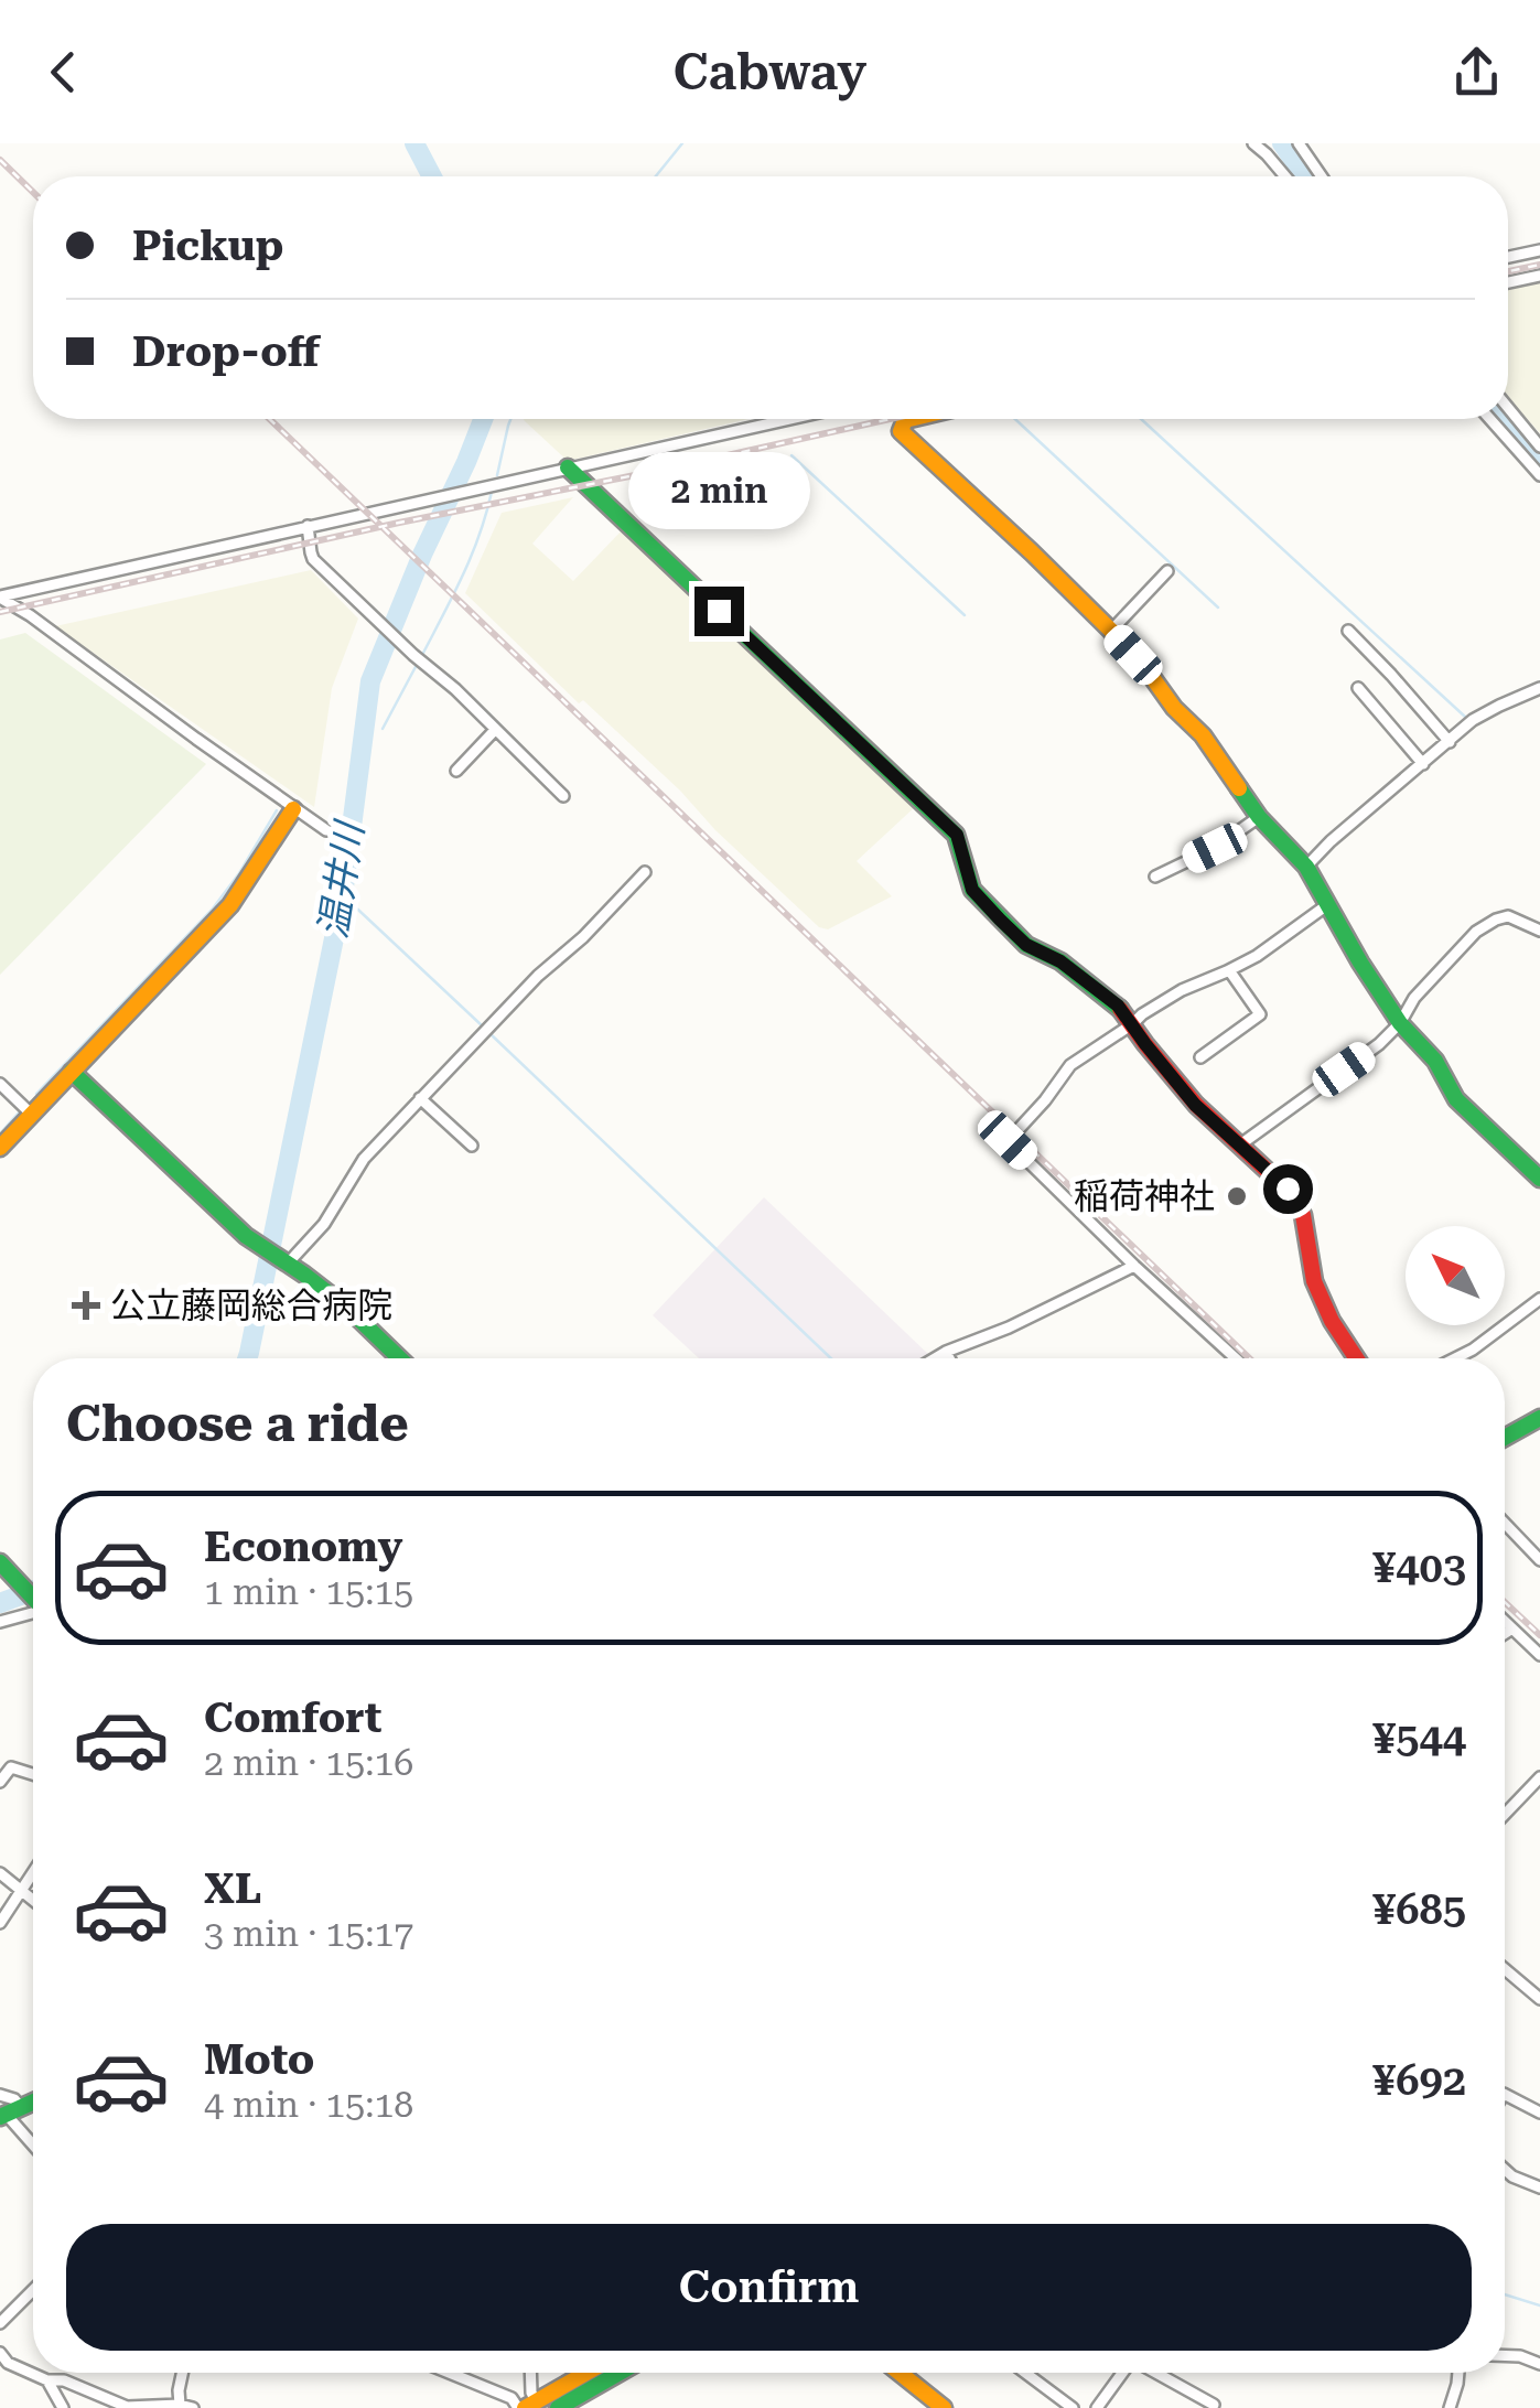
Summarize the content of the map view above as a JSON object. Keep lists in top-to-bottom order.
{
  "water": ["温井川"],
  "places": {
    "other": ["稲荷神社"],
    "health": ["公立藤岡総合病院"]
  },
  "north": "top left",
  "page": {
    "header": "Cabway",
    "banner": ["Pickup", "Drop-off"],
    "bubble": "2 min",
    "heading": "Choose a ride",
    "list": [
      {
        "name": "Economy",
        "note": "1 min · 15:15",
        "value": "¥403"
      },
      {
        "name": "Comfort",
        "note": "2 min · 15:16",
        "value": "¥544"
      },
      {
        "name": "XL",
        "note": "3 min · 15:17",
        "value": "¥685"
      },
      {
        "name": "Moto",
        "note": "4 min · 15:18",
        "value": "¥692"
      }
    ],
    "buttons": "Confirm"
  }
}
